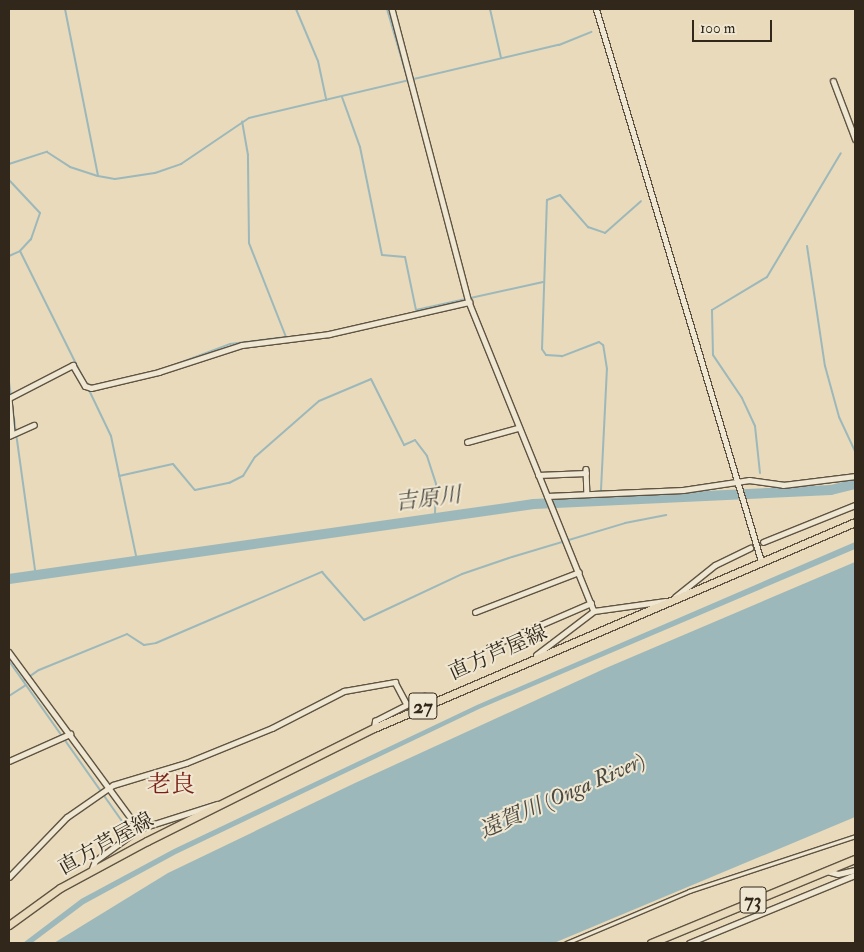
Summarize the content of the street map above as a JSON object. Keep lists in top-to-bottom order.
{
  "streets": {
    "main road": ["直方芦屋線", "27", "73"]
  },
  "districts": ["老良"],
  "water": ["吉原川", "遠賀川 (Onga River)"],
  "scale_bar": "100 m"
}
